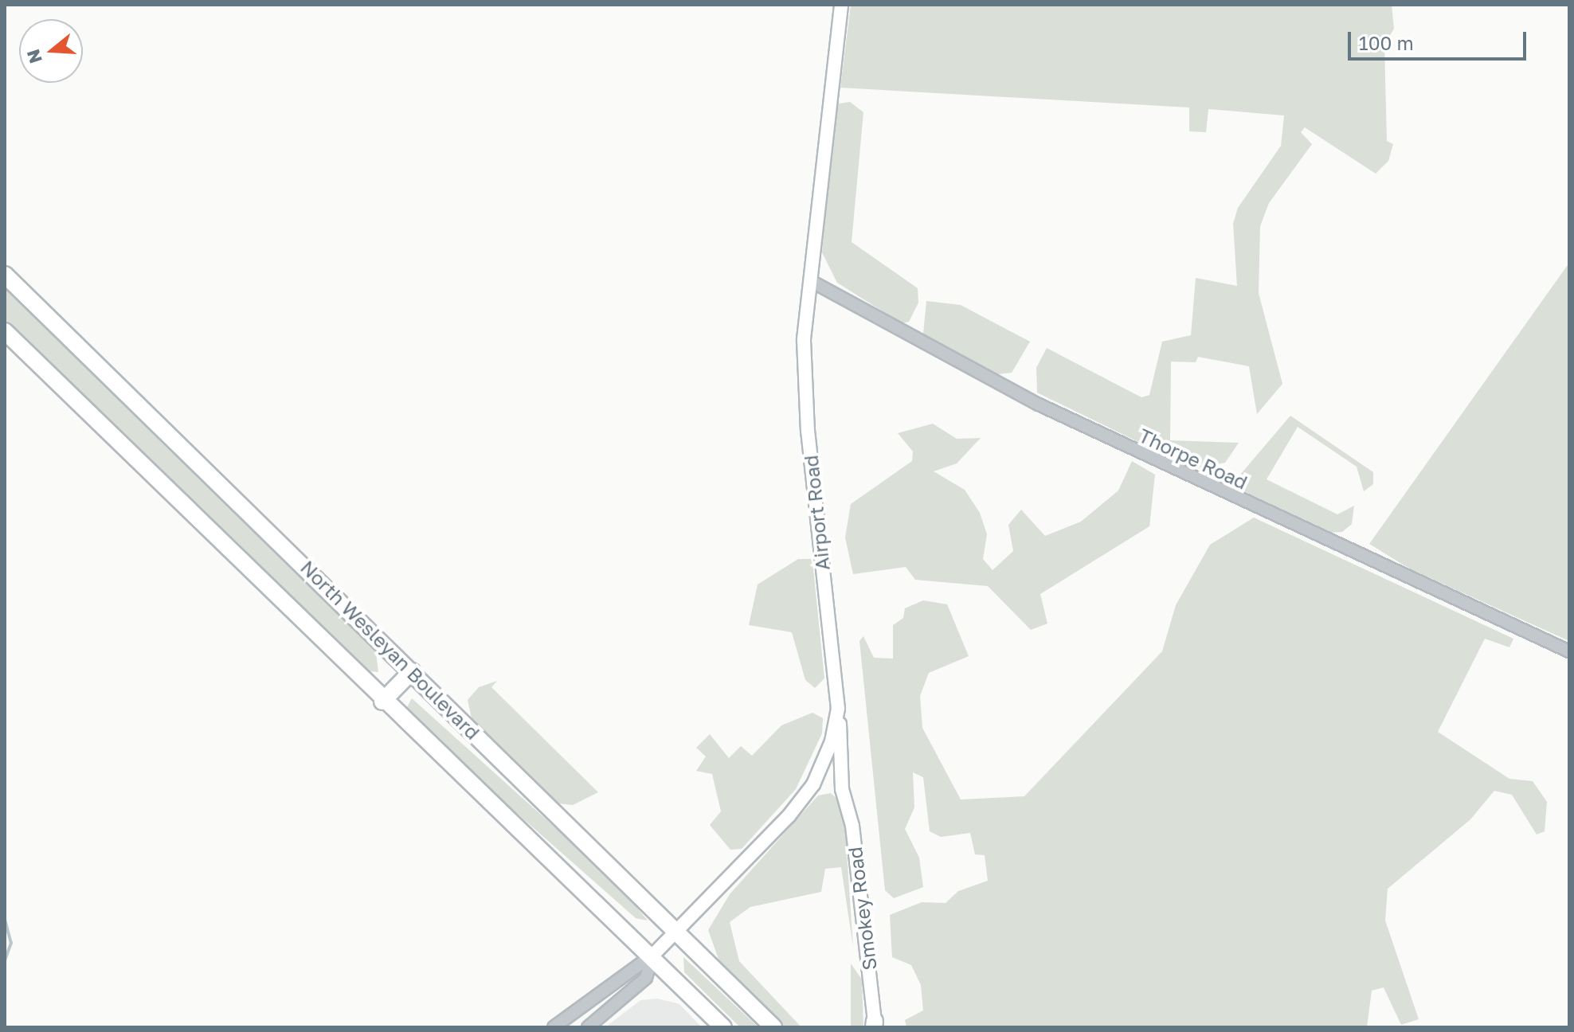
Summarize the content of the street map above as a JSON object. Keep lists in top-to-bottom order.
{
  "streets": {
    "highway": ["North Wesleyan Boulevard"],
    "main road": ["Airport Road", "Smokey Road"],
    "street": ["Thorpe Road"]
  },
  "crossings": [
    ["Thorpe Road", "Airport Road"],
    ["Airport Road", "North Wesleyan Boulevard"],
    ["Airport Road", "Smokey Road"]
  ],
  "scale_bar": "100 m",
  "north": "left"
}
